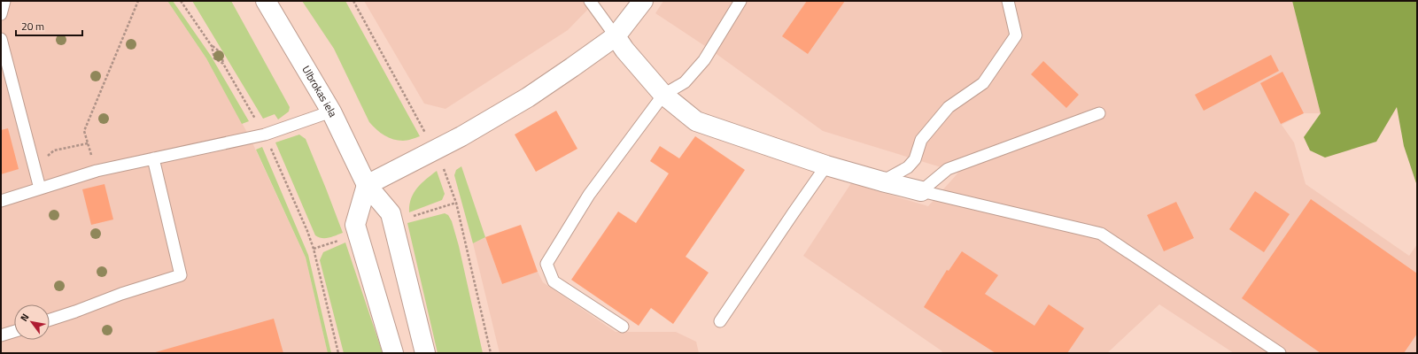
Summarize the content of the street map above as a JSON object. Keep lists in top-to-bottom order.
{
  "streets": {
    "street": ["Ulbrokas iela"]
  },
  "scale_bar": "20 m",
  "north": "top left"
}
